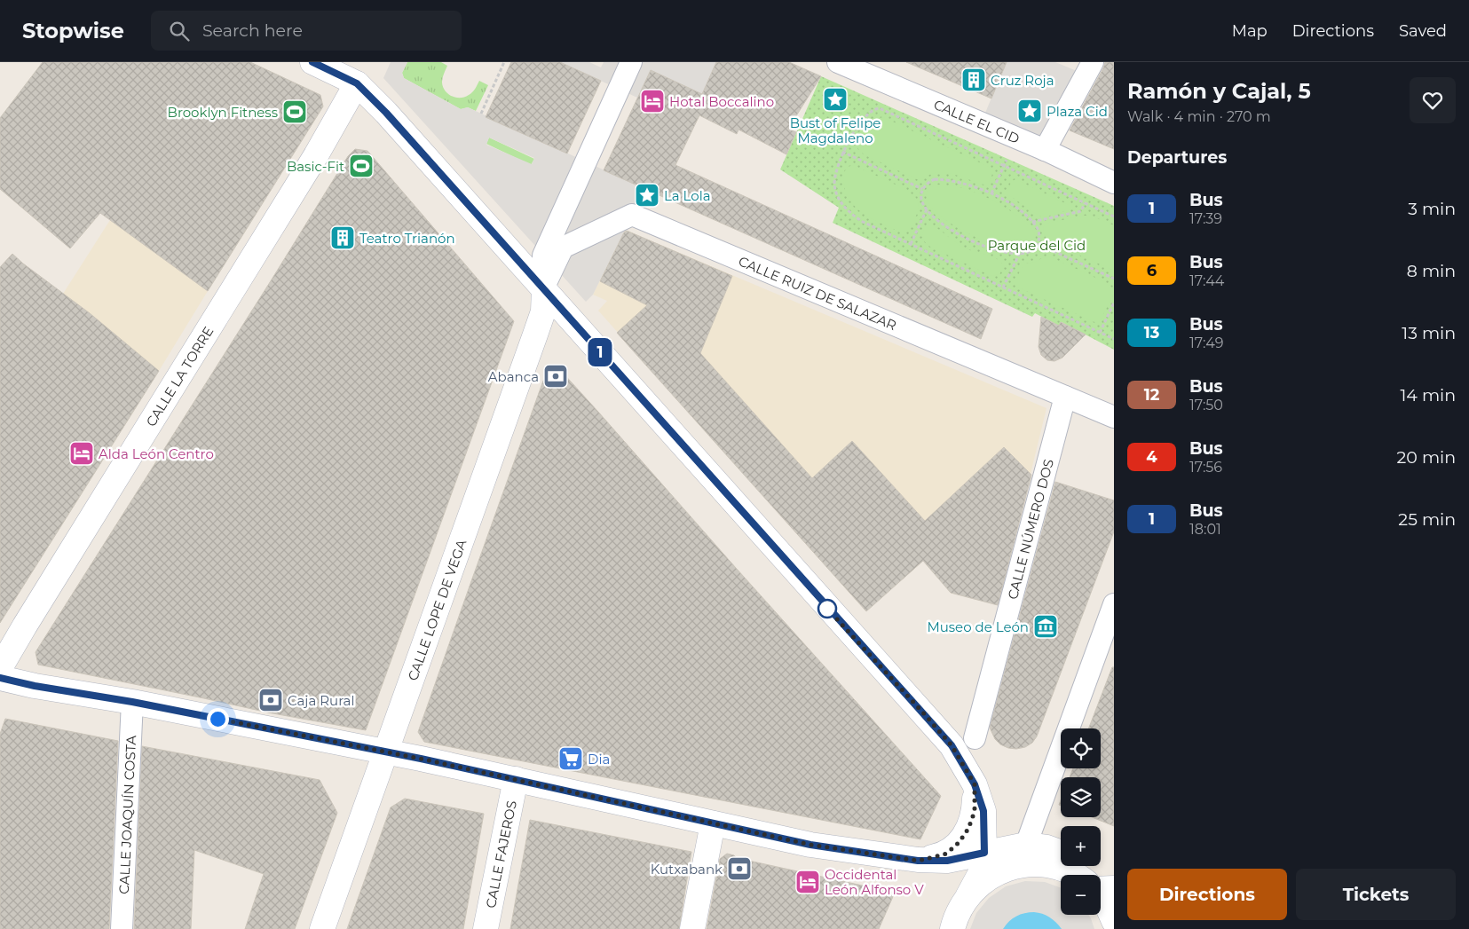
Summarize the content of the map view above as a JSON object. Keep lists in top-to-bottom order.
{
  "streets": {
    "main road": ["CALLE LA TORRE", "CALLE LOPE DE VEGA", "CALLE FAJEROS"],
    "street": [
      "CALLE EL CID",
      "CALLE RUIZ DE SALAZAR",
      "CALLE NÚMERO DOS",
      "CALLE JOAQUÍN COSTA"
    ]
  },
  "crossings": [
    ["CALLE RUIZ DE SALAZAR", "CALLE NÚMERO DOS"],
    ["CALLE RUIZ DE SALAZAR", "CALLE LOPE DE VEGA"]
  ],
  "parks": ["Parque del Cid"],
  "places": {
    "building": ["Cruz Roja", "Teatro Trianón"],
    "place": ["Bust of Felipe Magdaleno", "Plaza Cid", "La Lola"],
    "hotel": ["Hotal Boccalino", "Alda León Centro", "Occidental León Alfonso V"],
    "sports": ["Brooklyn Fitness", "Basic-Fit"],
    "bank": ["Abanca", "Caja Rural", "Kutxabank"],
    "museum": ["Museo de León"],
    "supermarket": ["Dia"]
  },
  "lines": ["bus line 1"],
  "page": {
    "header": "Stopwise",
    "search": "Search here",
    "nav": ["Map", "Directions", "Saved"],
    "on_map": "1",
    "heading": [
      ["Ramón y Cajal, 5", "Walk · 4 min · 270 m"],
      "Departures"
    ],
    "list": [
      {
        "mark": "1",
        "name": "Bus",
        "note": "17:39",
        "value": "3 min"
      },
      {
        "mark": "6",
        "name": "Bus",
        "note": "17:44",
        "value": "8 min"
      },
      {
        "mark": "13",
        "name": "Bus",
        "note": "17:49",
        "value": "13 min"
      },
      {
        "mark": "12",
        "name": "Bus",
        "note": "17:50",
        "value": "14 min"
      },
      {
        "mark": "4",
        "name": "Bus",
        "note": "17:56",
        "value": "20 min"
      },
      {
        "mark": "1",
        "name": "Bus",
        "note": "18:01",
        "value": "25 min"
      }
    ],
    "map_buttons": ["+", "−"],
    "buttons": ["Directions", "Tickets"]
  }
}
